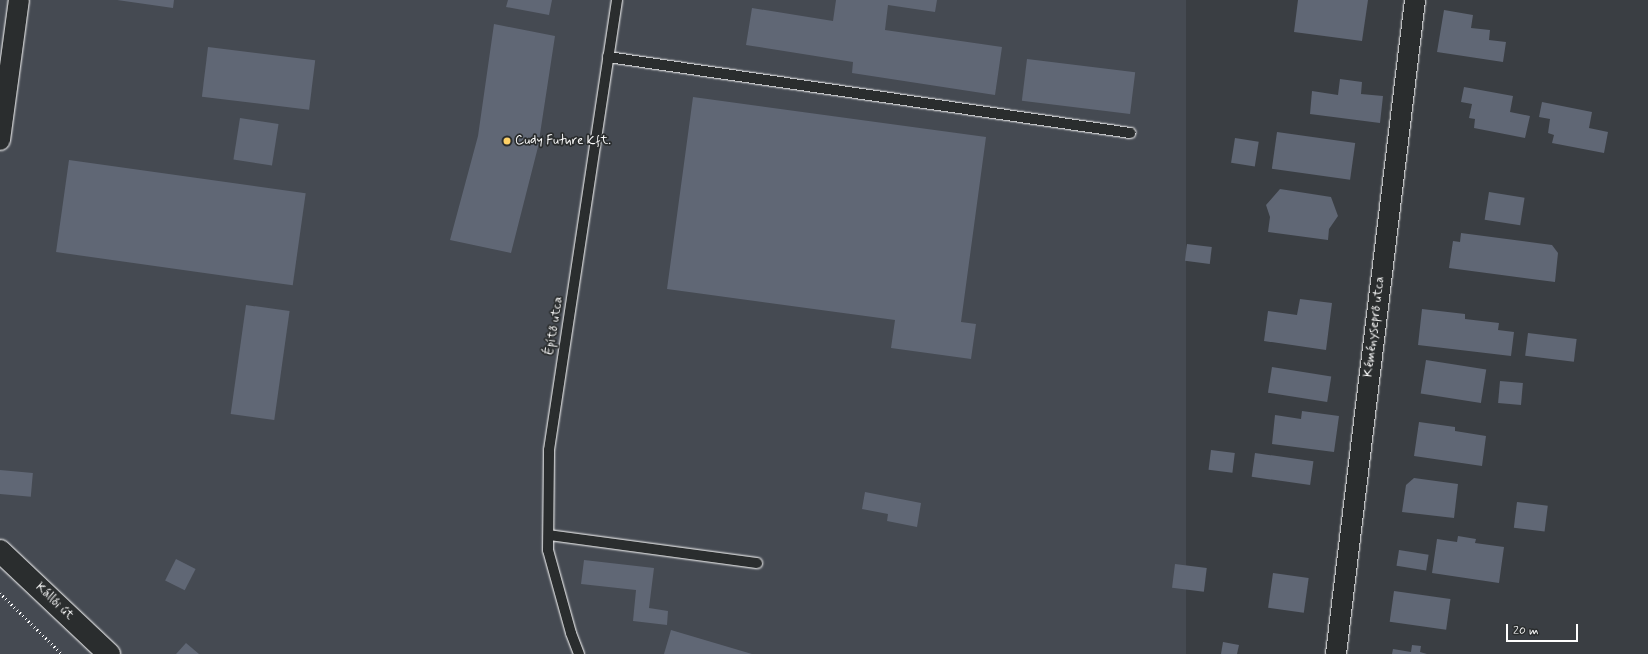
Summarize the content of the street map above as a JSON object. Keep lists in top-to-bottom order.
{
  "streets": {
    "main road": ["Kállói út"],
    "street": ["Kéményseprő utca"],
    "lane": ["Építő utca"]
  },
  "places": ["Cudy Future Kft."],
  "scale_bar": "20 m"
}
